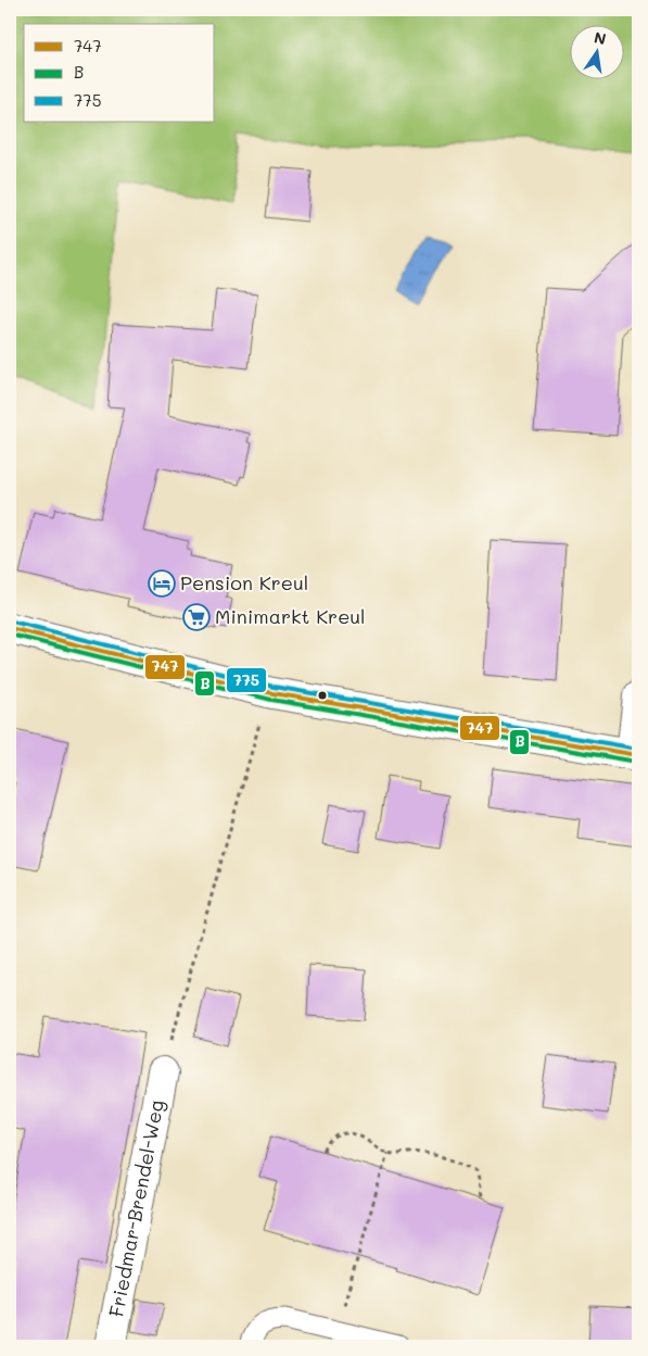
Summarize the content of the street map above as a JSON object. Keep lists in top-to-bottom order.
{
  "streets": {
    "main road": ["Friedmar-Brendel-Weg"]
  },
  "places": {
    "hotel": ["Pension Kreul"],
    "supermarket": ["Minimarkt Kreul"]
  },
  "lines": ["transit line 775", "transit line 747", "transit line B"],
  "legend": ["747", "B", "775"],
  "north": "top"
}
